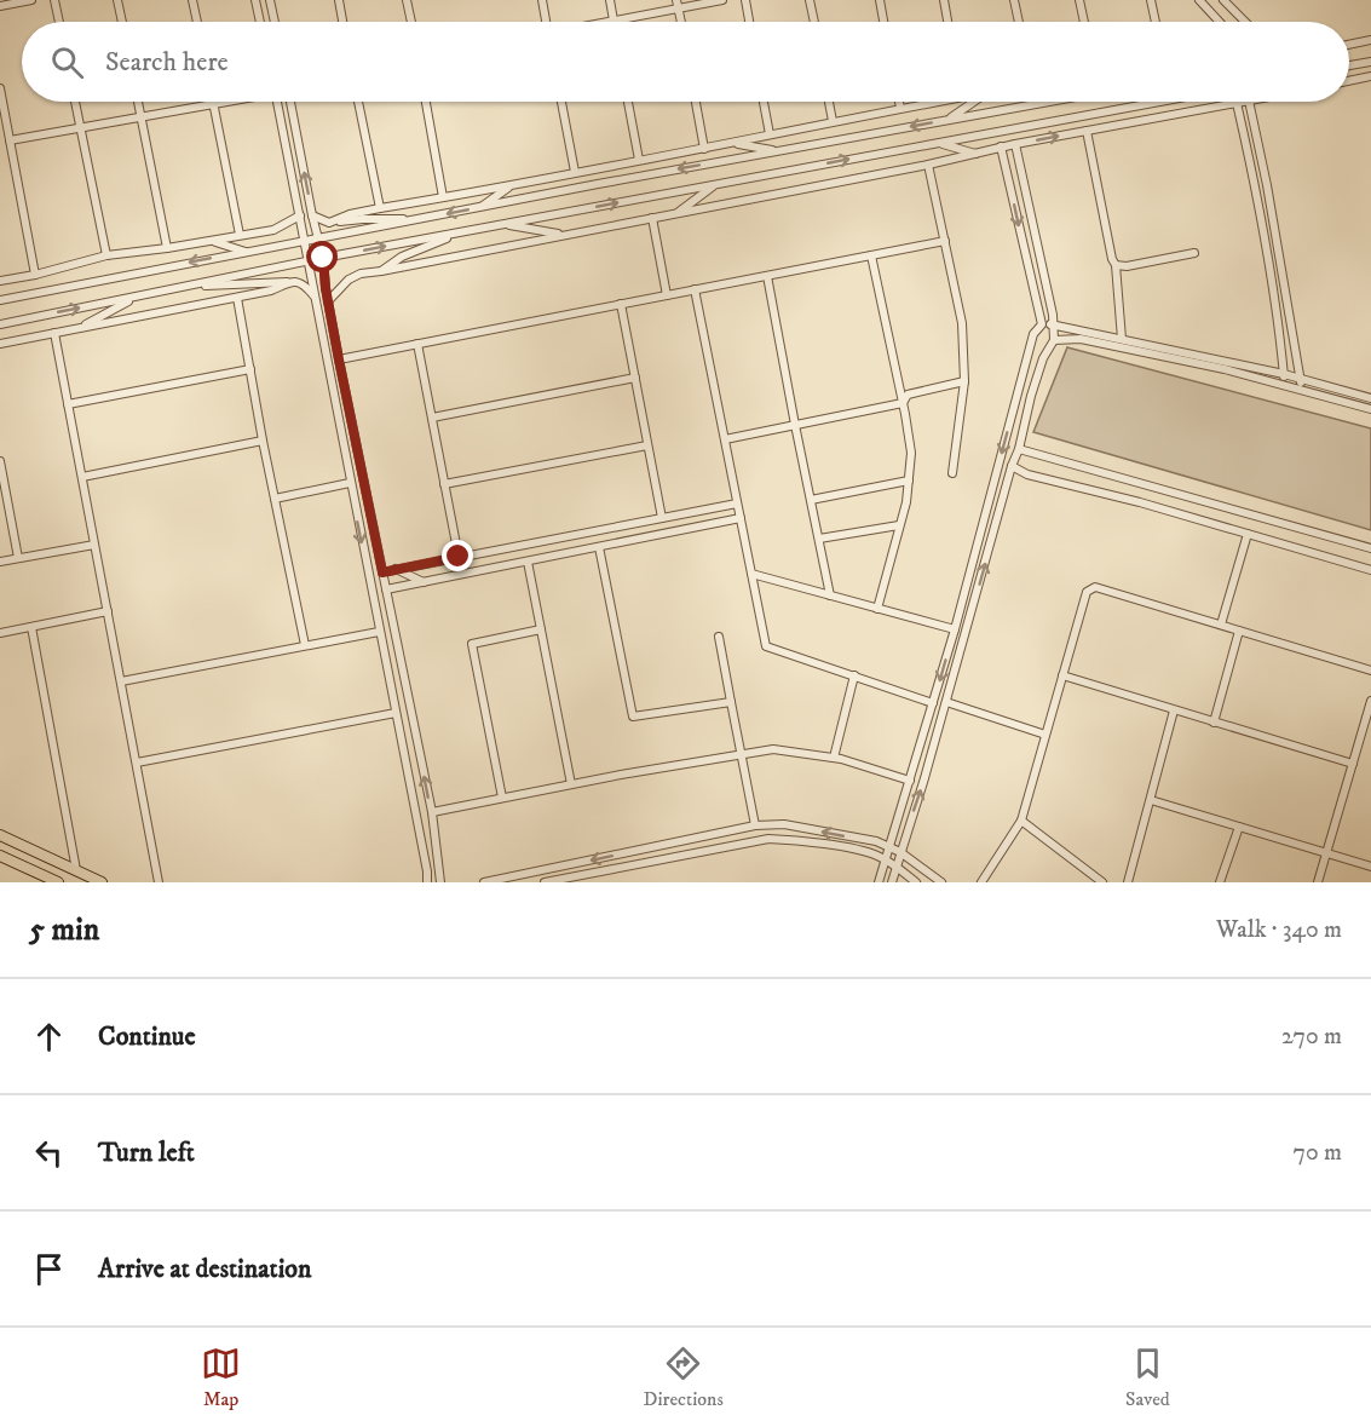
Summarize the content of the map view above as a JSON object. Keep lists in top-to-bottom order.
{
  "page": {
    "search": "Search here",
    "heading": ["5 min", "Walk · 340 m"],
    "list": [
      ["Continue", "270 m"],
      ["Turn left", "70 m"],
      "Arrive at destination"
    ],
    "nav": ["Map", "Directions", "Saved"]
  }
}
